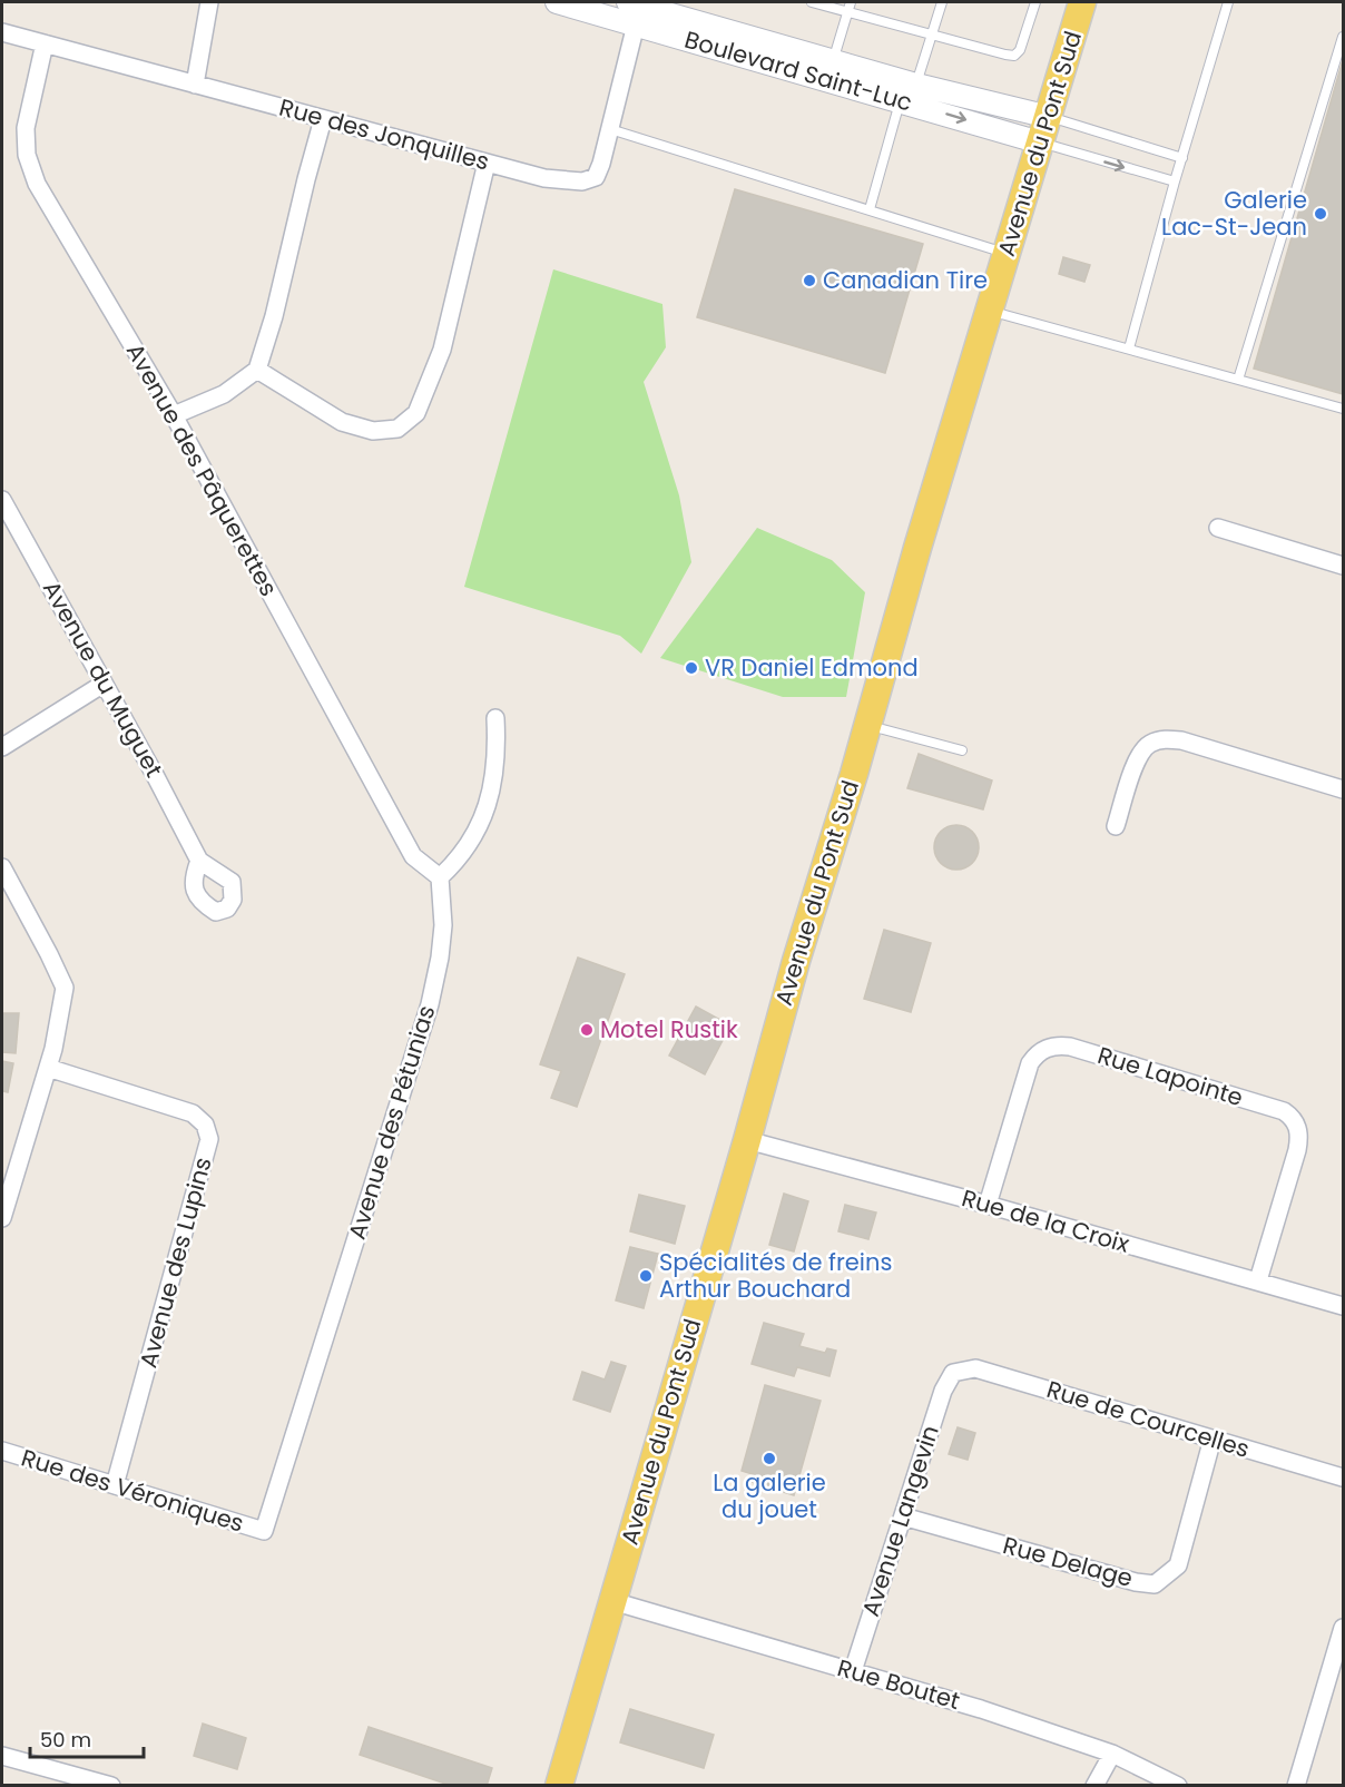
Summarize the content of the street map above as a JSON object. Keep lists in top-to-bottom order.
{
  "streets": {
    "main road": ["Avenue du Pont Sud"],
    "street": [
      "Boulevard Saint-Luc",
      "Rue des Jonquilles",
      "Avenue des Pâquerettes",
      "Avenue du Muguet",
      "Rue Lapointe",
      "Avenue des Pétunias",
      "Rue de la Croix",
      "Avenue des Lupins",
      "Rue de Courcelles",
      "Rue des Véroniques",
      "Avenue Langevin",
      "Rue Delage",
      "Rue Boutet"
    ]
  },
  "crossings": [
    ["Boulevard Saint-Luc", "Rue des Jonquilles"],
    ["Boulevard Saint-Luc", "Avenue du Pont Sud"],
    ["Rue des Jonquilles", "Avenue des Pâquerettes"],
    ["Avenue du Pont Sud", "Rue de la Croix"],
    ["Avenue du Pont Sud", "Rue Boutet"],
    ["Avenue des Pâquerettes", "Avenue des Pétunias"],
    ["Rue Lapointe", "Rue de la Croix"],
    ["Avenue des Pétunias", "Rue des Véroniques"],
    ["Avenue des Lupins", "Rue des Véroniques"],
    ["Rue de Courcelles", "Avenue Langevin"],
    ["Rue de Courcelles", "Rue Delage"],
    ["Avenue Langevin", "Rue Delage"],
    ["Avenue Langevin", "Rue Boutet"]
  ],
  "places": [
    "Galerie Lac-St-Jean",
    "Canadian Tire",
    "VR Daniel Edmond",
    "Motel Rustik",
    "Spécialités de freins Arthur Bouchard",
    "La galerie du jouet"
  ],
  "scale_bar": "50 m"
}
